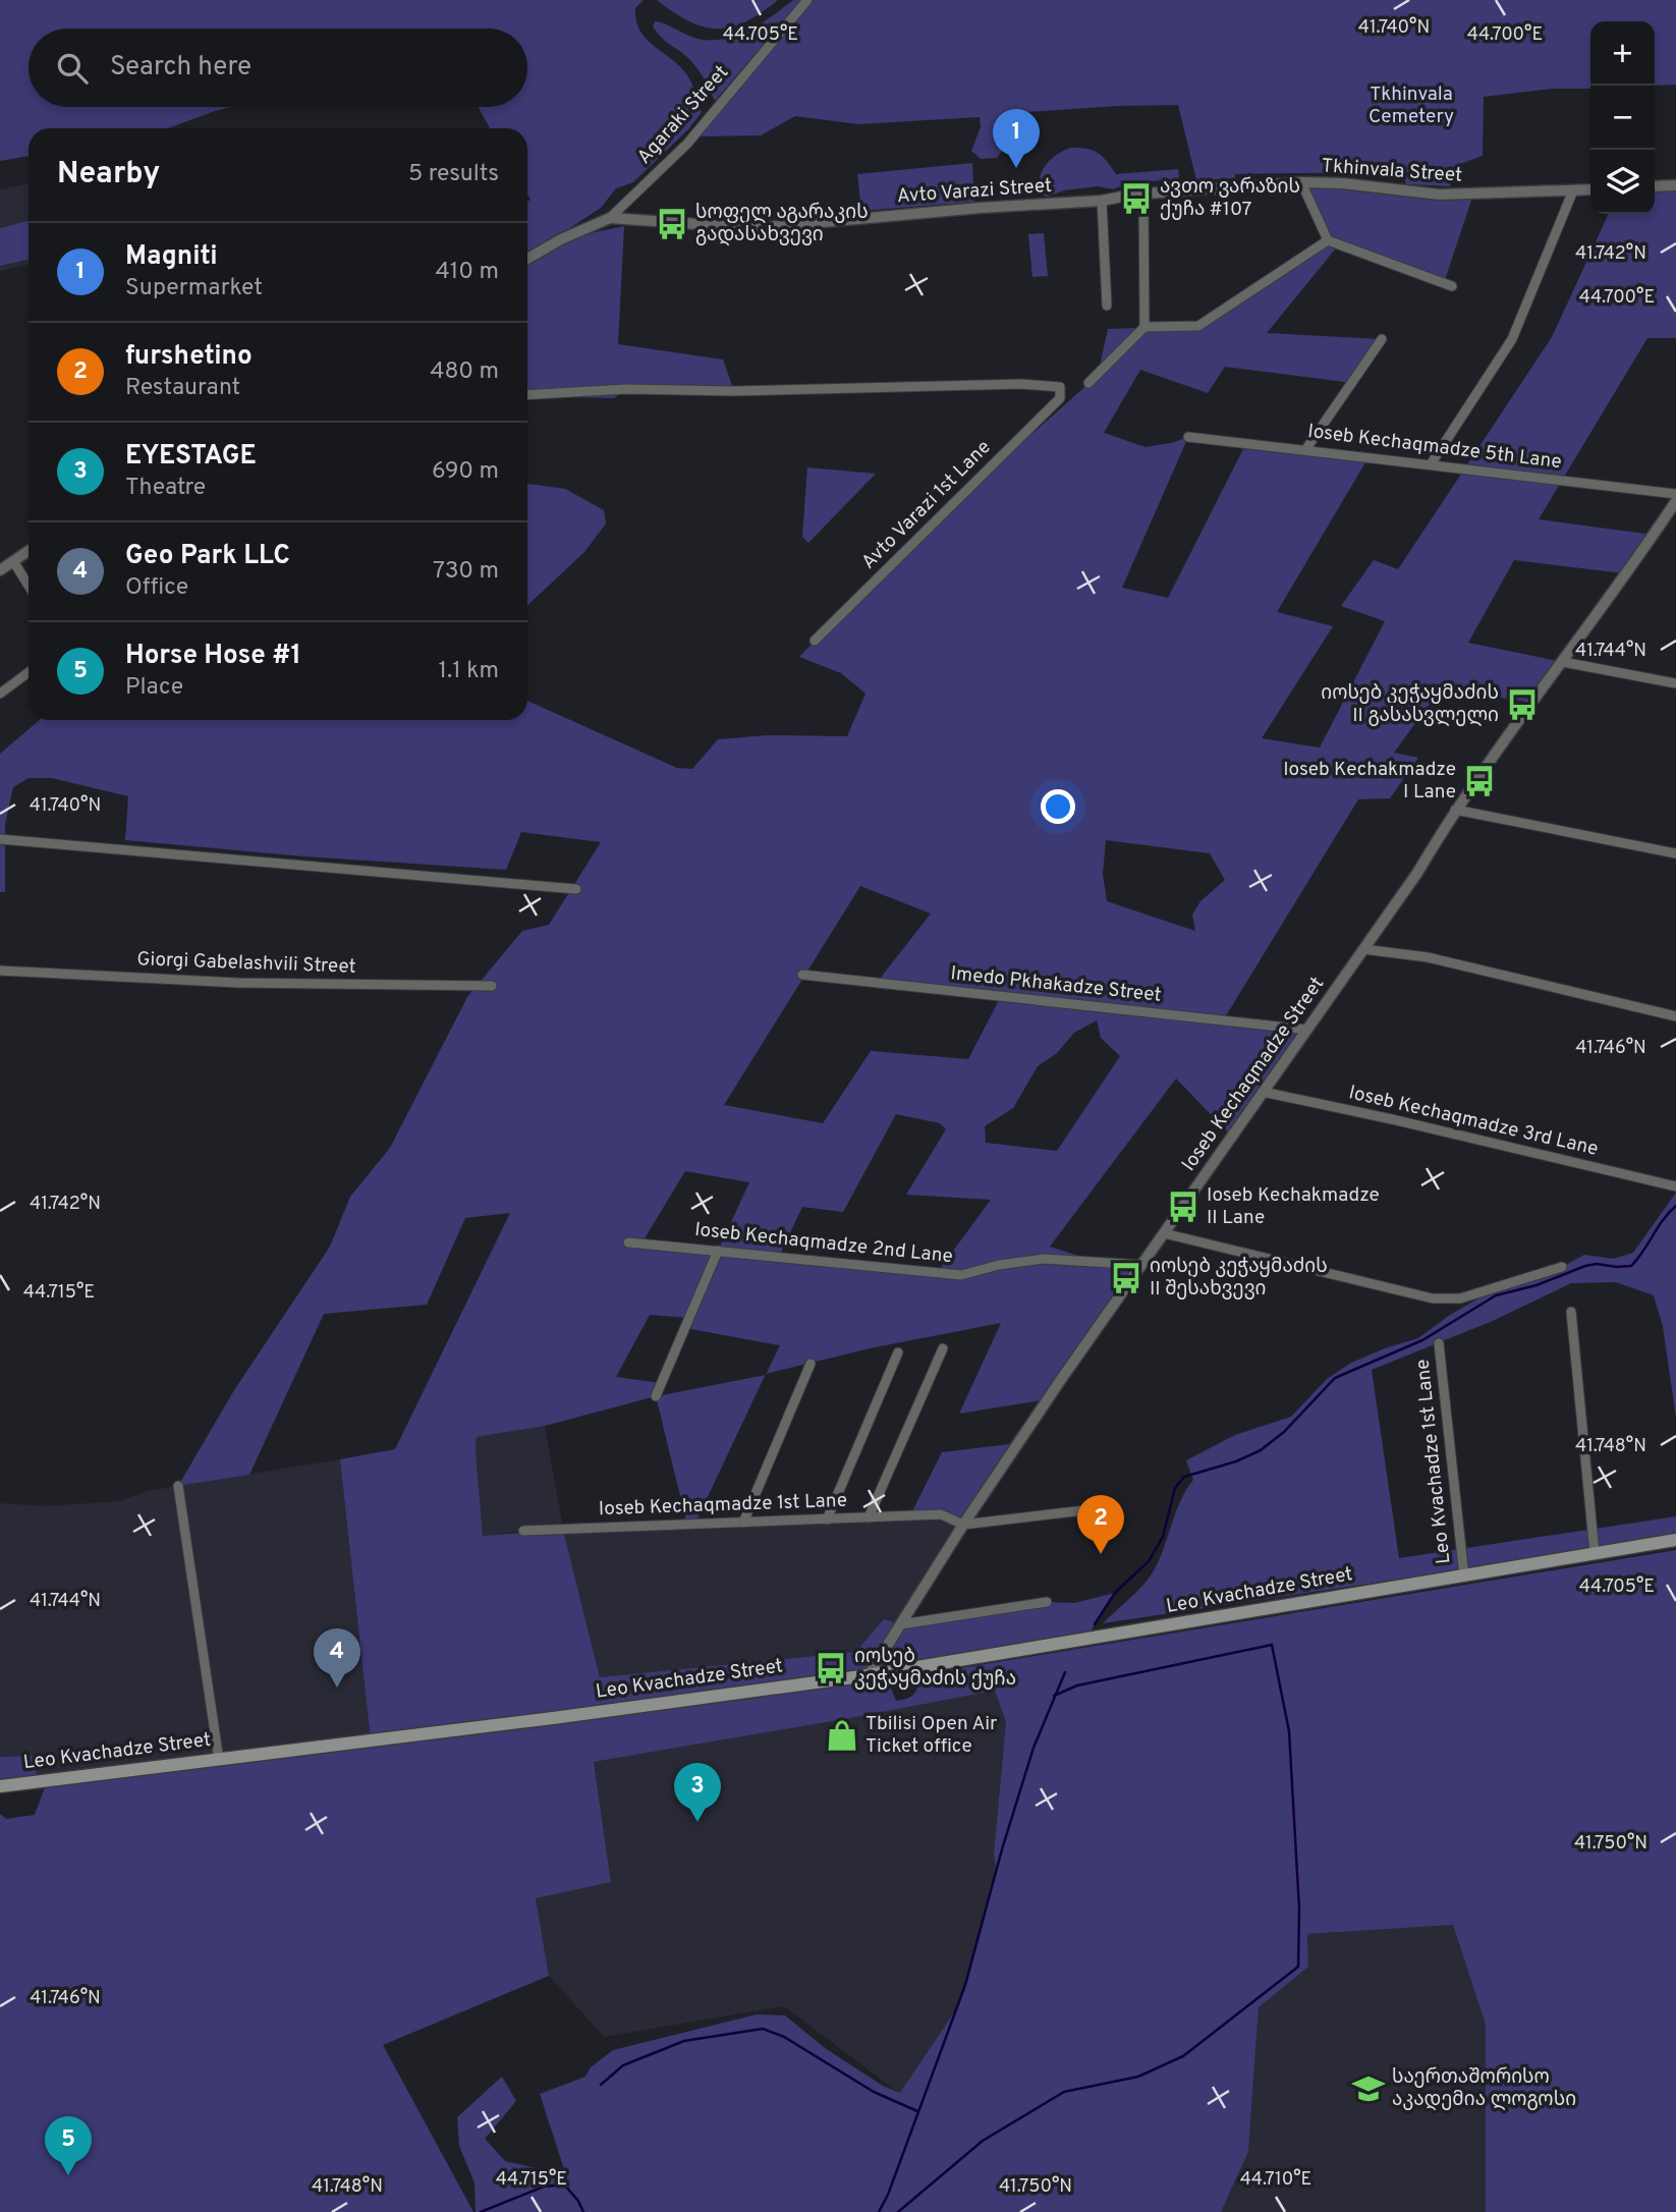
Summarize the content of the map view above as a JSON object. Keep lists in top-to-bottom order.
{
  "streets": {
    "main road": ["Leo Kvachadze Street"],
    "street": [
      "Agaraki Street",
      "Tkhinvala Street",
      "Avto Varazi Street",
      "Ioseb Kechaqmadze 5th Lane",
      "Avto Varazi 1st Lane",
      "Giorgi Gabelashvili Street",
      "Imedo Pkhakadze Street",
      "Ioseb Kechaqmadze Street",
      "Ioseb Kechaqmadze 3rd Lane",
      "Ioseb Kechaqmadze 2nd Lane",
      "Leo Kvachadze 1st Lane",
      "Ioseb Kechaqmadze 1st Lane"
    ]
  },
  "crossings": [
    ["Agaraki Street", "Avto Varazi Street"],
    ["Tkhinvala Street", "Avto Varazi Street"],
    ["Imedo Pkhakadze Street", "Ioseb Kechaqmadze Street"],
    ["Ioseb Kechaqmadze Street", "Ioseb Kechaqmadze 3rd Lane"],
    ["Ioseb Kechaqmadze Street", "Ioseb Kechaqmadze 2nd Lane"],
    ["Ioseb Kechaqmadze Street", "Ioseb Kechaqmadze 1st Lane"],
    ["Ioseb Kechaqmadze Street", "Leo Kvachadze Street"],
    ["Leo Kvachadze 1st Lane", "Leo Kvachadze Street"]
  ],
  "parks": ["Tkhinvala Cemetery"],
  "places": {
    "bus stop": [
      "ავთო ვარაზის ქუჩა #107",
      "სოფელ აგარაკის გადასახვევი",
      "იოსებ კეჭაყმაძის II გასასვლელი",
      "Ioseb Kechakmadze I Lane",
      "Ioseb Kechakmadze II Lane",
      "იოსებ კეჭაყმაძის II შესახვევი",
      "იოსებ კეჭაყმაძის ქუჩა"
    ],
    "shop": ["Tbilisi Open Air Ticket office"],
    "school or university": ["საერთაშორისო აკადემია ლოგოსი"]
  },
  "page": {
    "map_buttons": ["+", "−"],
    "search": "Search here",
    "pins": [
      "1",
      "2",
      "4",
      "3",
      "5"
    ],
    "heading": ["Nearby", "5 results"],
    "list": [
      {
        "mark": "1",
        "name": "Magniti",
        "note": "Supermarket",
        "value": "410 m"
      },
      {
        "mark": "2",
        "name": "furshetino",
        "note": "Restaurant",
        "value": "480 m"
      },
      {
        "mark": "3",
        "name": "EYESTAGE",
        "note": "Theatre",
        "value": "690 m"
      },
      {
        "mark": "4",
        "name": "Geo Park LLC",
        "note": "Office",
        "value": "730 m"
      },
      {
        "mark": "5",
        "name": "Horse Hose #1",
        "note": "Place",
        "value": "1.1 km"
      }
    ]
  },
  "coordinates": [
    "41.740°N",
    "44.705°E",
    "44.700°E",
    "41.742°N",
    "41.744°N",
    "41.746°N",
    "44.715°E",
    "41.748°N",
    "41.750°N",
    "44.710°E"
  ]
}
